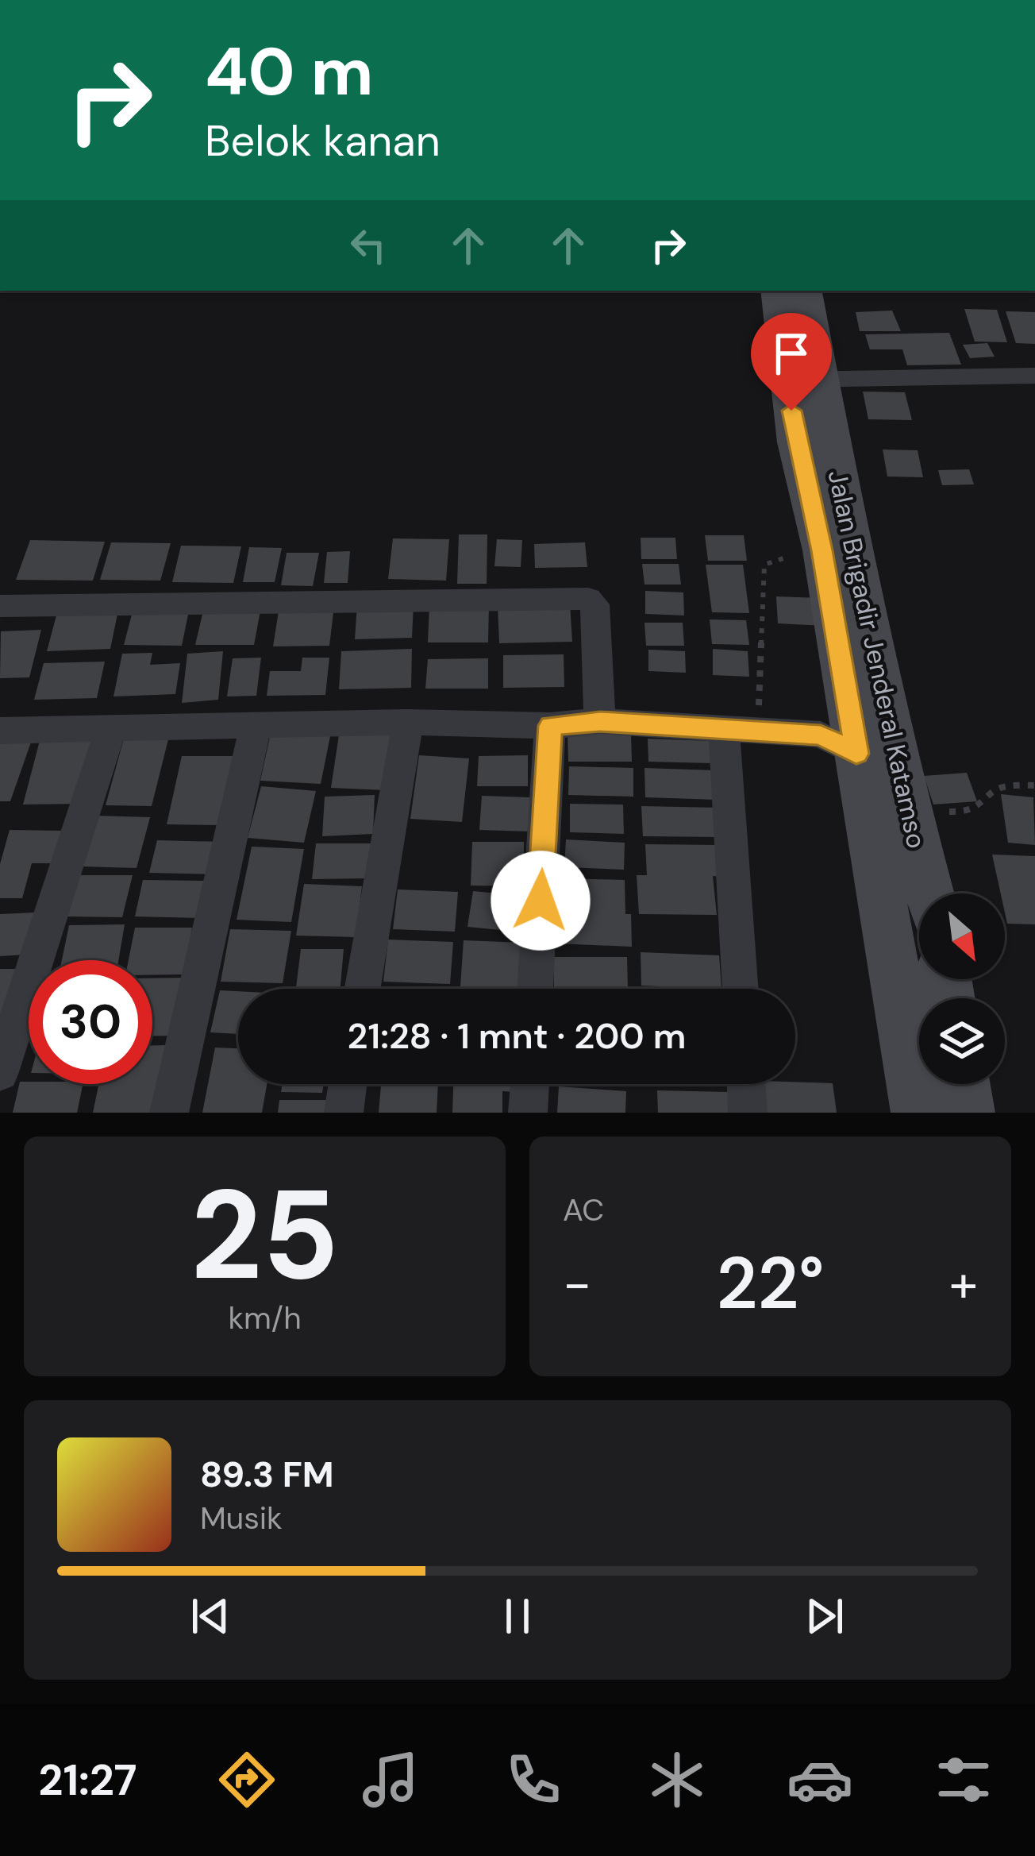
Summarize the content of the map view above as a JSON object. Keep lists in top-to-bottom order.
{
  "streets": {
    "main road": ["Jalan Brigadir Jenderal Katamso"]
  },
  "north": "bottom right",
  "page": {
    "turn": ["40 m", "Belok kanan"],
    "limit": "30",
    "trip": "21:28 · 1 mnt · 200 m",
    "tile": [
      ["25", "km/h"],
      "AC"
    ],
    "heat": ["−", "22°", "+"],
    "song": ["89.3 FM", "Musik"],
    "tabs": "21:27"
  }
}
